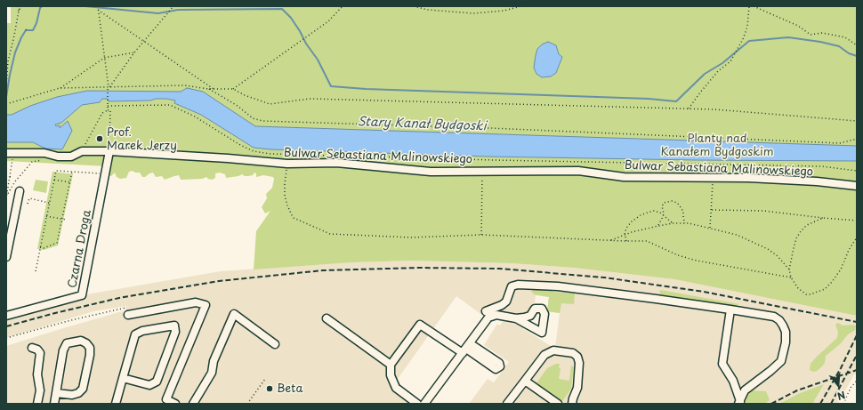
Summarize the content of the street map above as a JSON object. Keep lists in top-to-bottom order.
{
  "streets": {
    "street": ["Bulwar Sebastiana Malinowskiego", "Czarna Droga"]
  },
  "crossings": [
    ["Bulwar Sebastiana Malinowskiego", "Czarna Droga"]
  ],
  "water": ["Stary Kanał Bydgoski"],
  "parks": ["Planty nad Kanałem Bydgoskim"],
  "places": ["Prof. Marek Jerzy", "Beta"],
  "north": "bottom"
}
